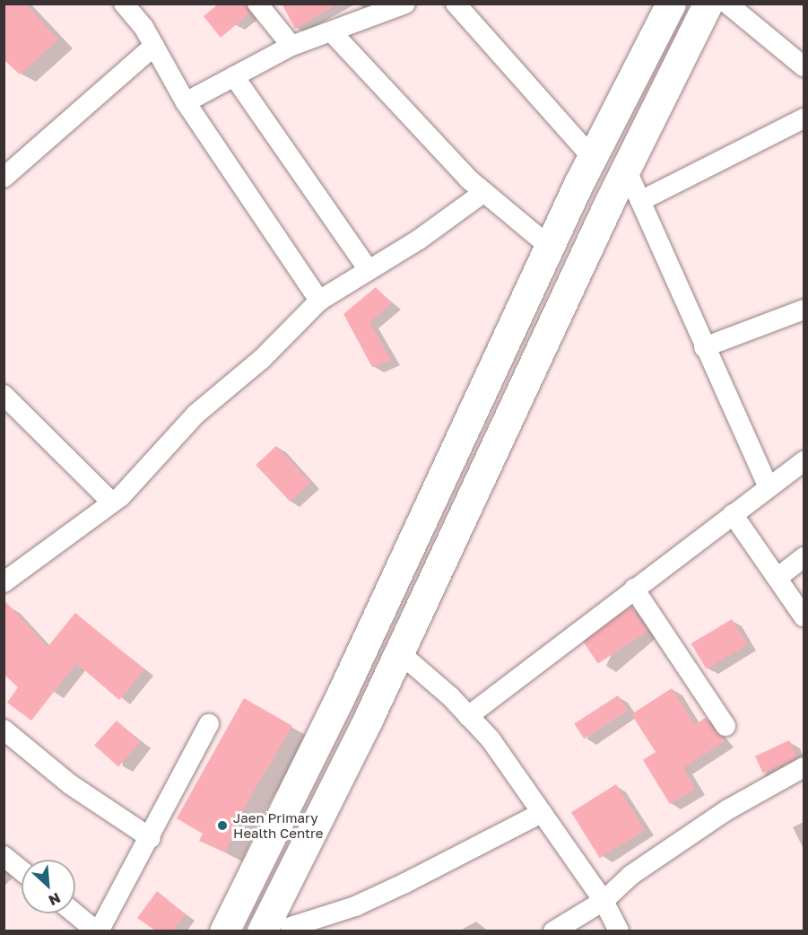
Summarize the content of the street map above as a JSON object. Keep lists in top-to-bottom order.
{
  "places": ["Jaen Primary Health Centre"],
  "north": "bottom right"
}
